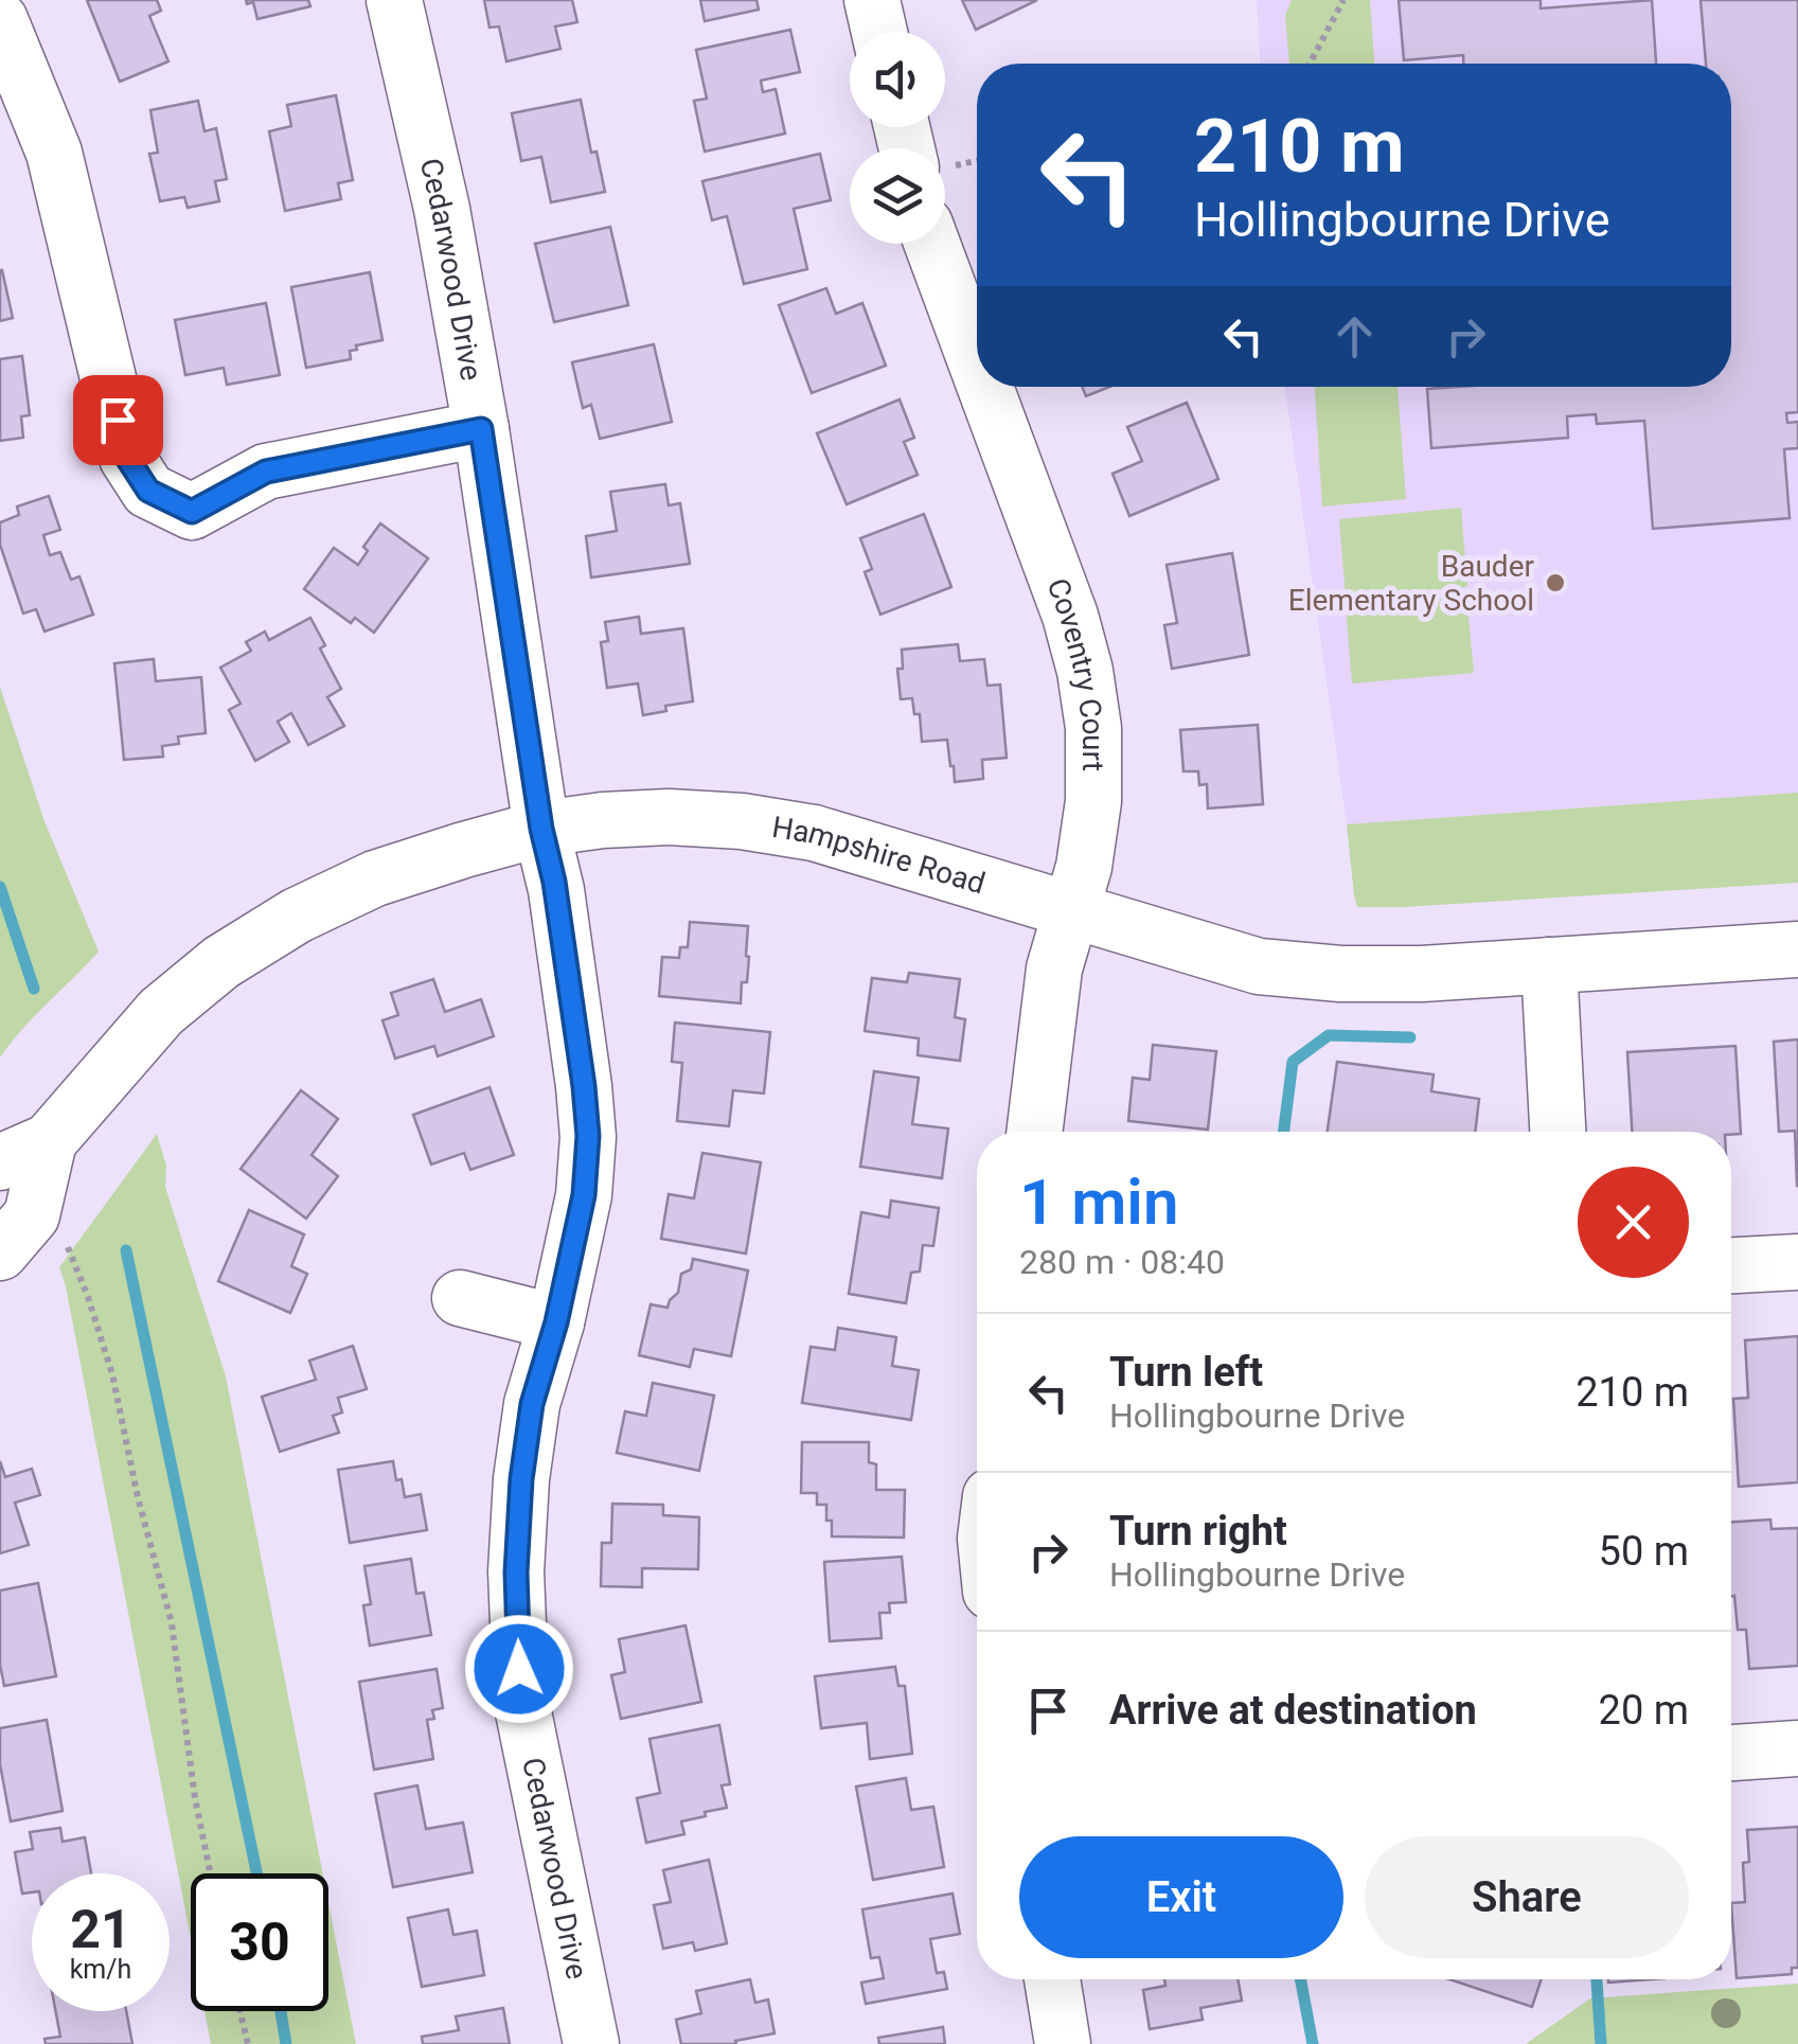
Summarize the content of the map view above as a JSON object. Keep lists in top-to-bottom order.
{
  "streets": {
    "street": ["Cedarwood Drive", "Coventry Court", "Hampshire Road"]
  },
  "crossings": [
    ["Cedarwood Drive", "Hampshire Road"],
    ["Coventry Court", "Hampshire Road"]
  ],
  "places": ["Bauder Elementary School"],
  "page": {
    "turn": ["210 m", "Hollingbourne Drive"],
    "heading": ["1 min", "280 m · 08:40"],
    "list": [
      {
        "name": "Turn left",
        "note": "Hollingbourne Drive",
        "value": "210 m"
      },
      {
        "name": "Turn right",
        "note": "Hollingbourne Drive",
        "value": "50 m"
      },
      {
        "name": "Arrive at destination",
        "value": "20 m"
      }
    ],
    "buttons": ["Exit", "Share"],
    "speed": "21 km/h",
    "limit": "30"
  }
}
